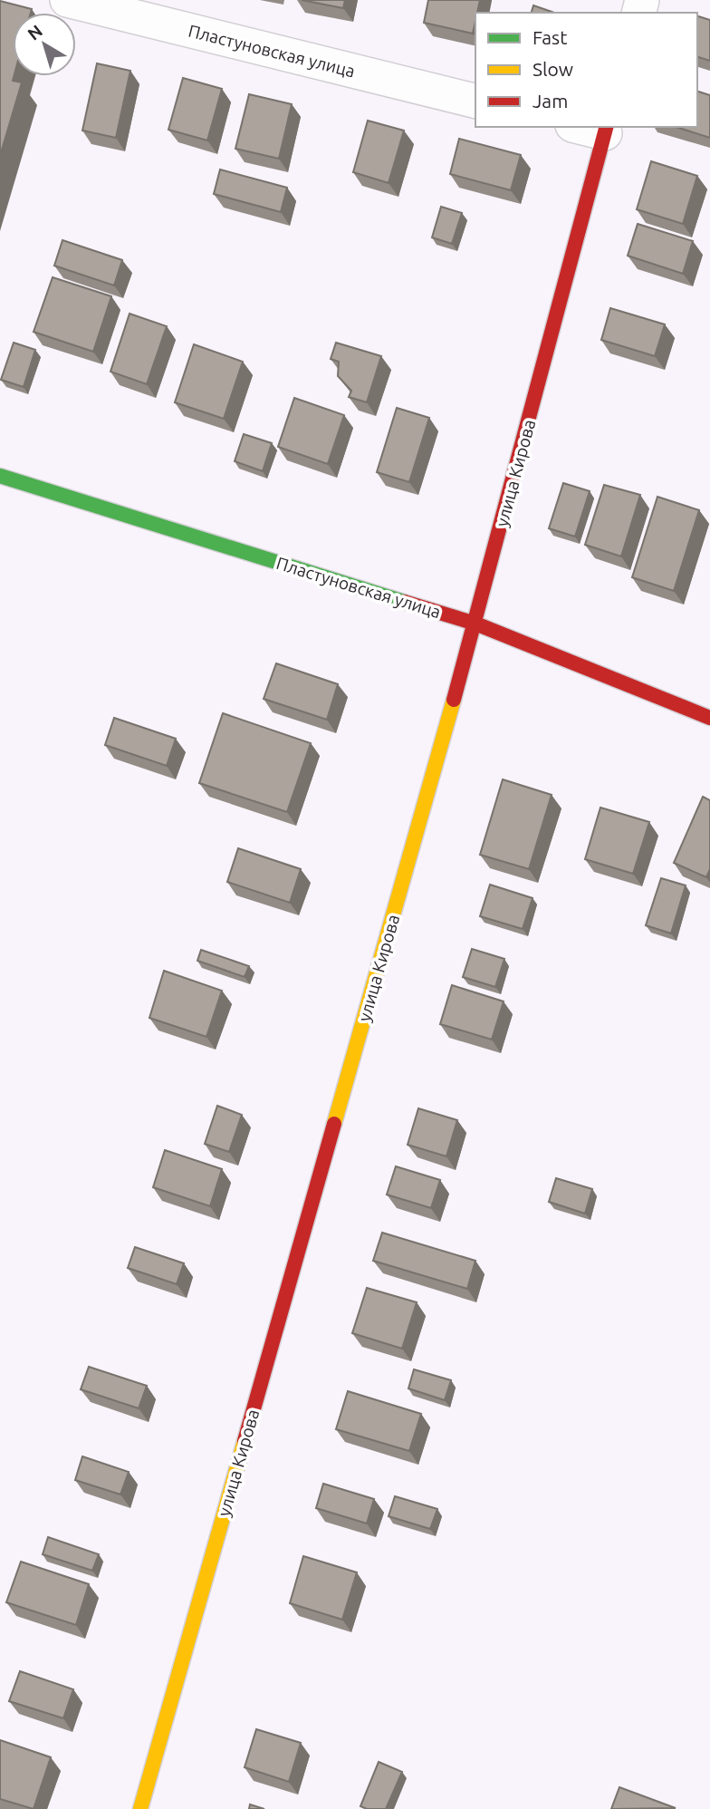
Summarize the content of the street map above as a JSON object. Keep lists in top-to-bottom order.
{
  "streets": {
    "street": ["Пластуновская улица", "улица Кирова"]
  },
  "crossings": [
    ["Пластуновская улица", "улица Кирова"]
  ],
  "legend": ["Fast", "Slow", "Jam"],
  "north": "top left"
}
